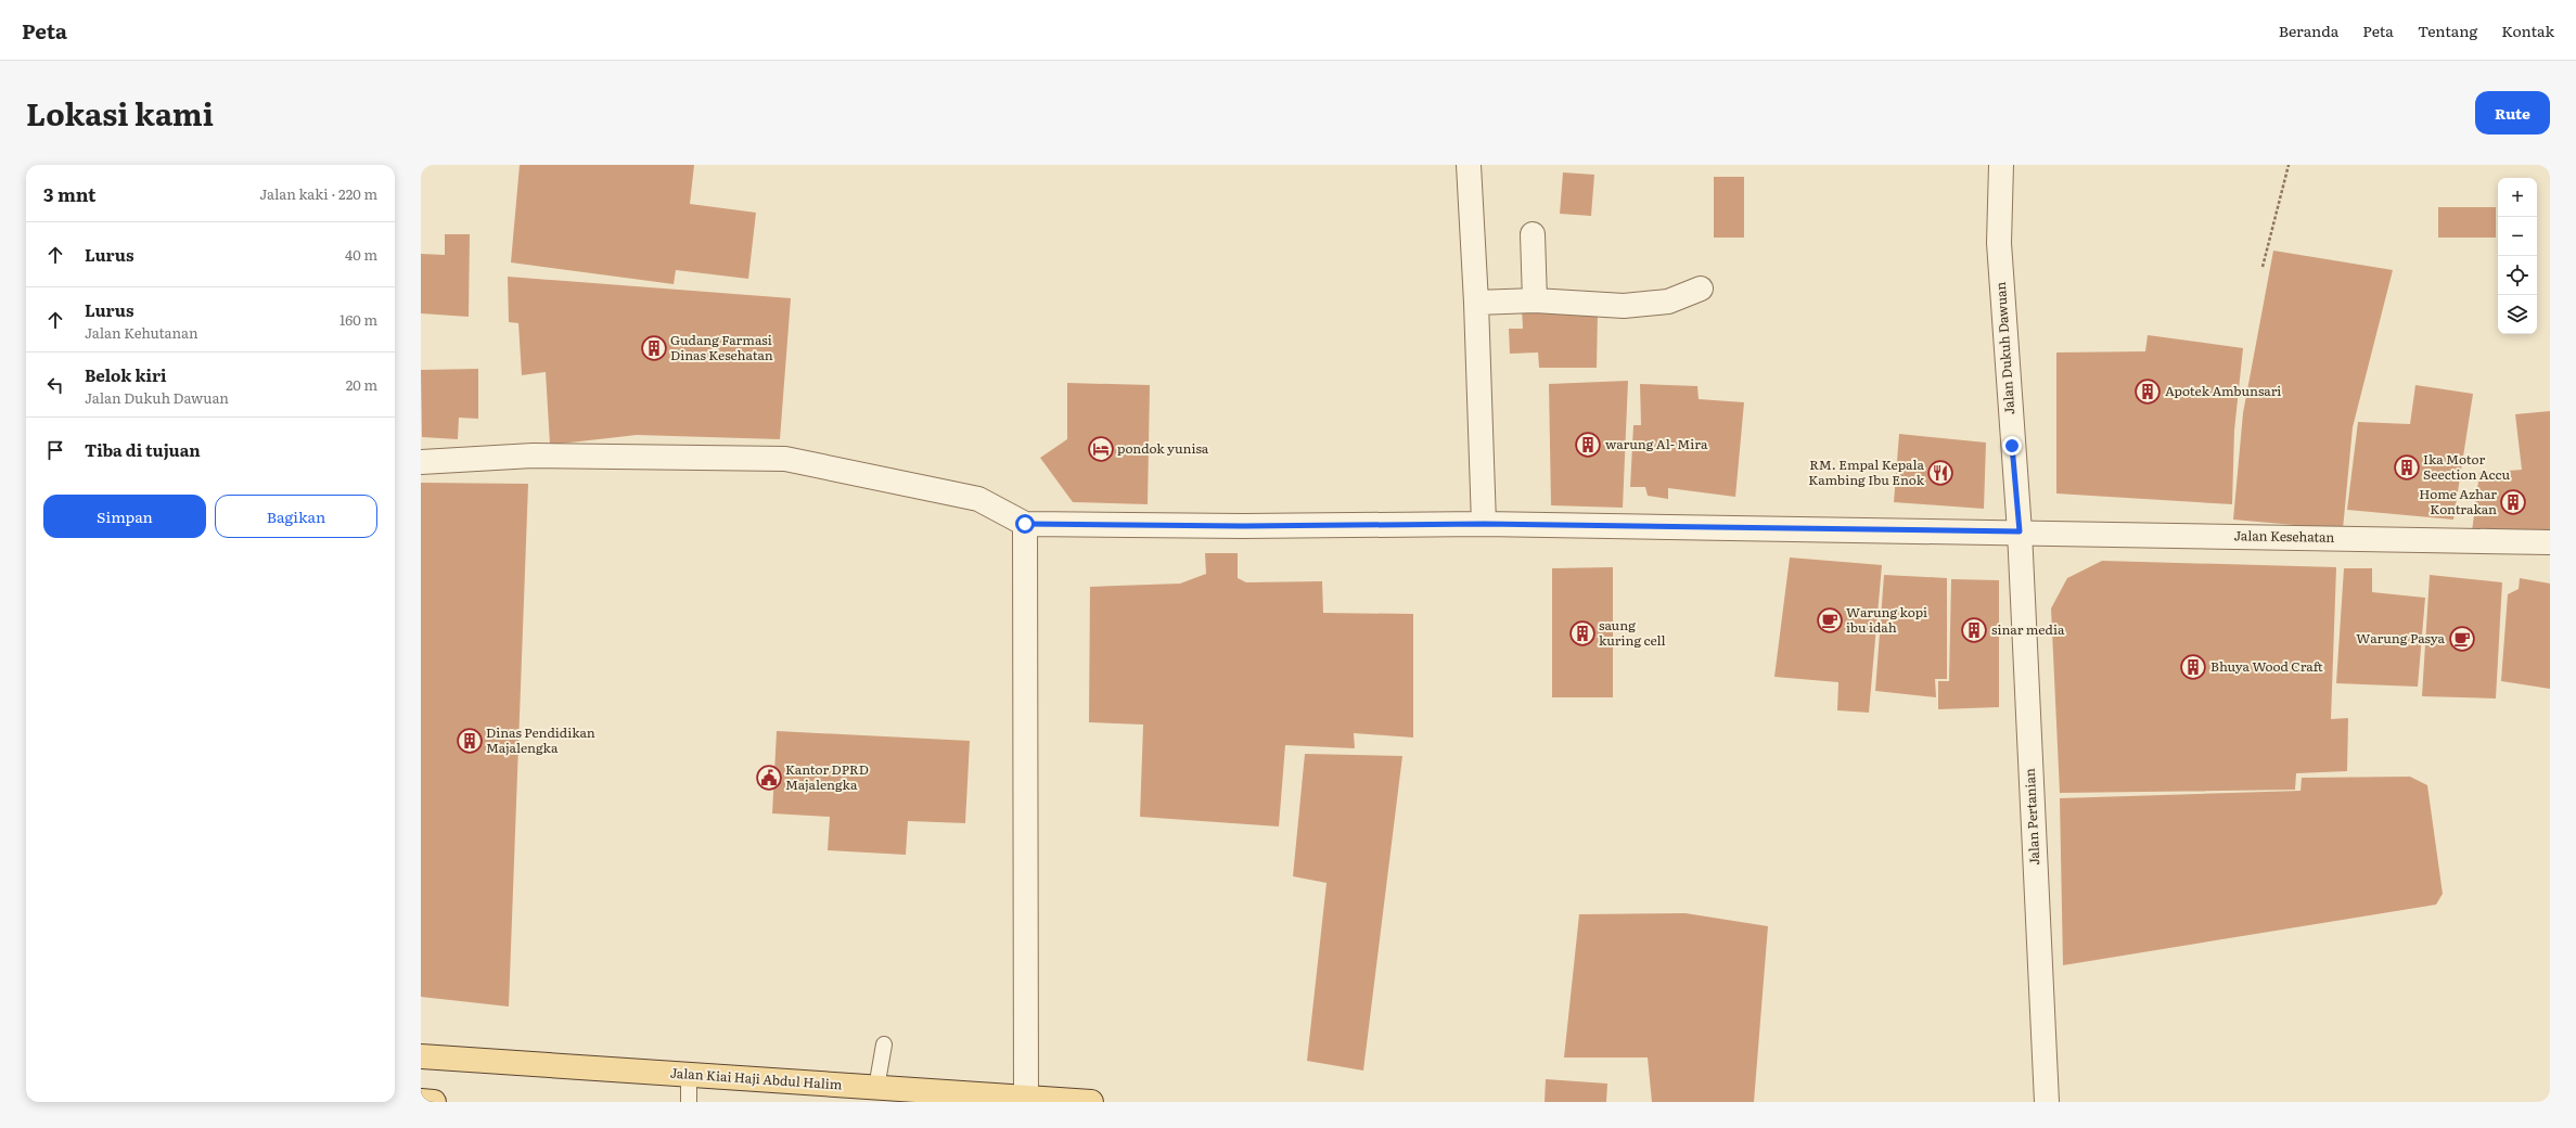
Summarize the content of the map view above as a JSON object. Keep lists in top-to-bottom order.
{
  "streets": {
    "main road": ["Jalan Kiai Haji Abdul Halim"],
    "street": ["Jalan Dukuh Dawuan", "Jalan Kesehatan", "Jalan Pertanian"]
  },
  "crossings": [
    ["Jalan Dukuh Dawuan", "Jalan Kesehatan"],
    ["Jalan Dukuh Dawuan", "Jalan Pertanian"],
    ["Jalan Kesehatan", "Jalan Pertanian"]
  ],
  "places": {
    "building": [
      "Gudang Farmasi Dinas Kesehatan",
      "Apotek Ambunsari",
      "warung Al- Mira",
      "Ika Motor Seection Accu",
      "Home Azhar Kontrakan",
      "sinar media",
      "saung kuring cell",
      "Bhuya Wood Craft",
      "Dinas Pendidikan Majalengka"
    ],
    "hotel": ["pondok yunisa"],
    "restaurant": ["RM. Empal Kepala Kambing Ibu Enok"],
    "cafe": ["Warung kopi ibu idah", "Warung Pasya"],
    "public building": ["Kantor DPRD Majalengka"]
  },
  "page": {
    "header": "Peta",
    "nav": [
      "Beranda",
      "Peta",
      "Tentang",
      "Kontak"
    ],
    "title": "Lokasi kami",
    "buttons": [
      "Rute",
      ["Simpan", "Bagikan"]
    ],
    "heading": ["3 mnt", "Jalan kaki · 220 m"],
    "map_buttons": ["+", "−"],
    "list": [
      ["Lurus", "40 m"],
      ["Lurus", "Jalan Kehutanan", "160 m"],
      ["Belok kiri", "Jalan Dukuh Dawuan", "20 m"],
      "Tiba di tujuan"
    ]
  }
}
